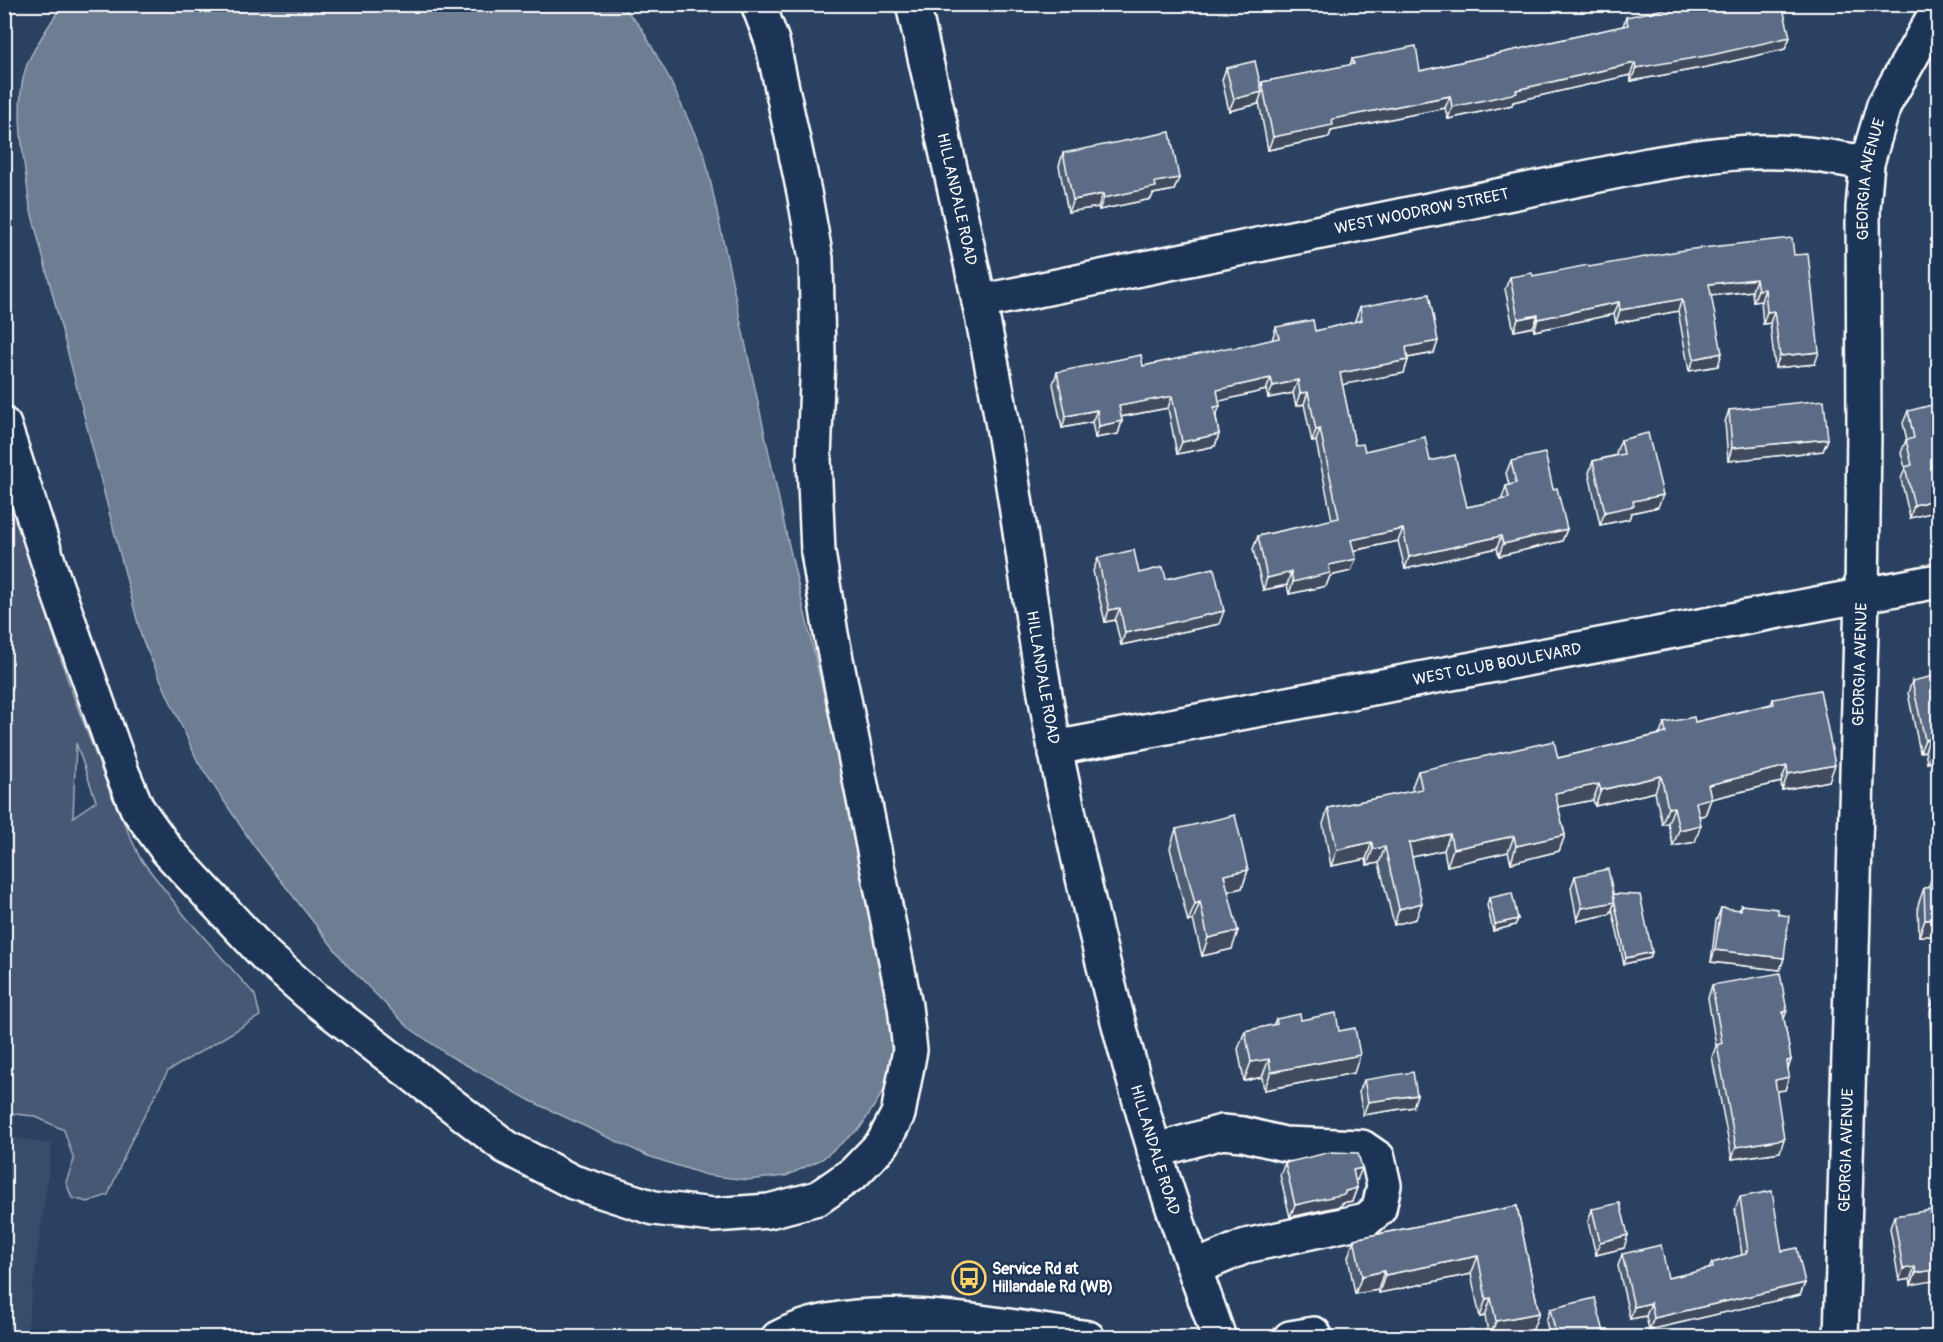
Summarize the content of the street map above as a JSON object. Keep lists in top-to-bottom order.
{
  "streets": {
    "street": [
      "GEORGIA AVENUE",
      "HILLANDALE ROAD",
      "WEST WOODROW STREET",
      "WEST CLUB BOULEVARD"
    ]
  },
  "crossings": [
    ["GEORGIA AVENUE", "WEST WOODROW STREET"],
    ["GEORGIA AVENUE", "WEST CLUB BOULEVARD"],
    ["HILLANDALE ROAD", "WEST WOODROW STREET"],
    ["HILLANDALE ROAD", "WEST CLUB BOULEVARD"]
  ],
  "places": {
    "bus stop": ["Service Rd at Hillandale Rd (WB)"]
  }
}
